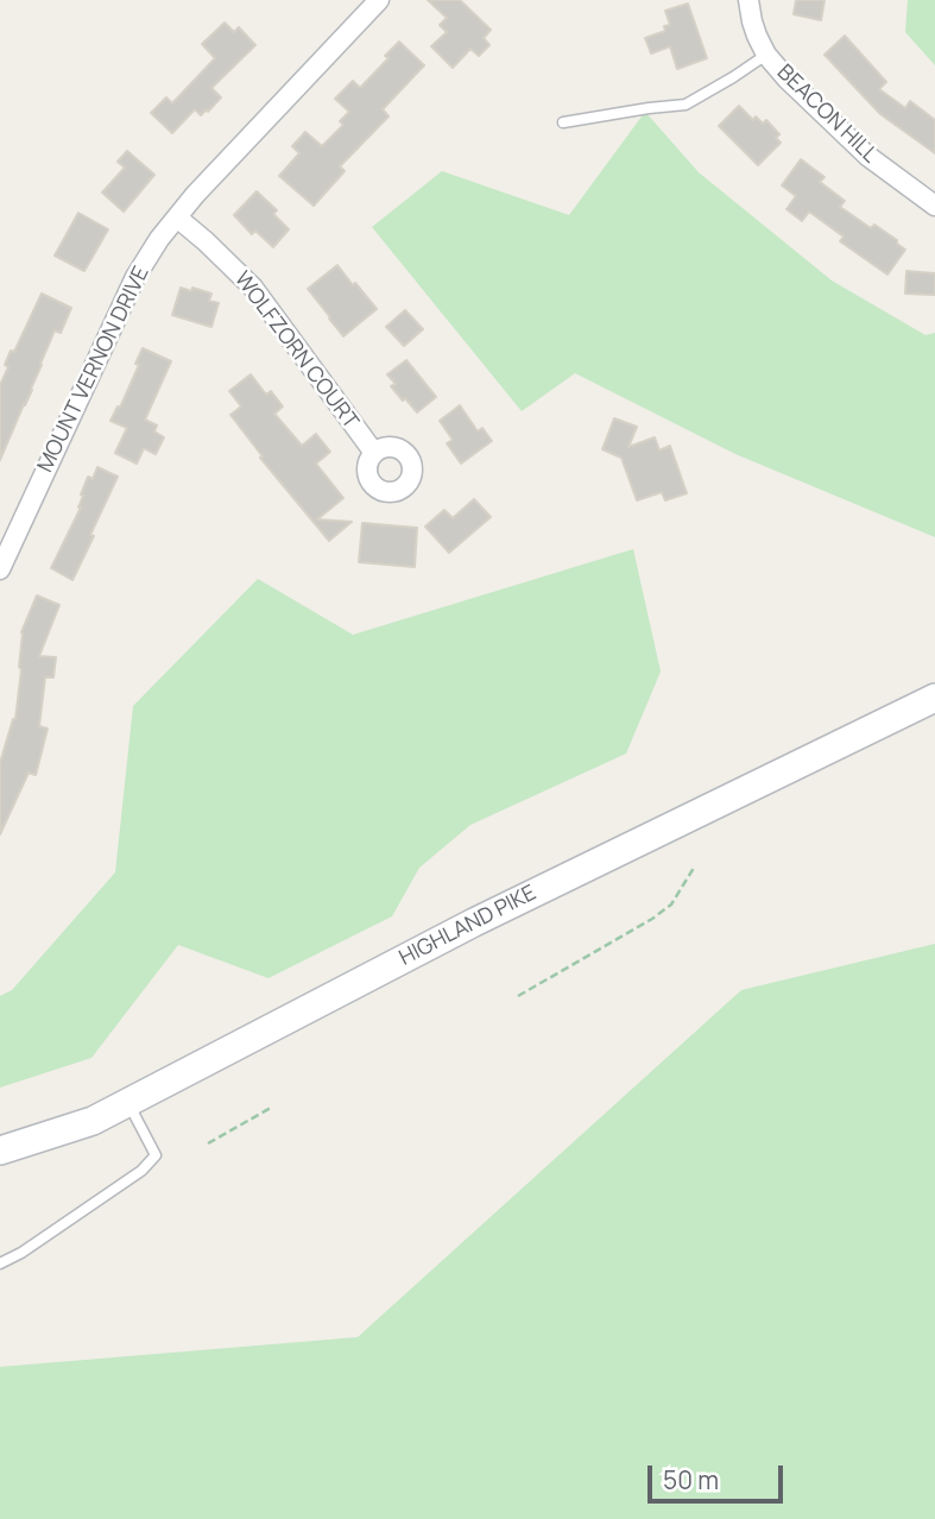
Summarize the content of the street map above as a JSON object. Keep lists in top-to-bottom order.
{
  "streets": {
    "main road": ["HIGHLAND PIKE"],
    "street": ["BEACON HILL", "WOLFZORN COURT", "MOUNT VERNON DRIVE"]
  },
  "crossings": [
    ["WOLFZORN COURT", "MOUNT VERNON DRIVE"]
  ],
  "scale_bar": "50 m"
}
